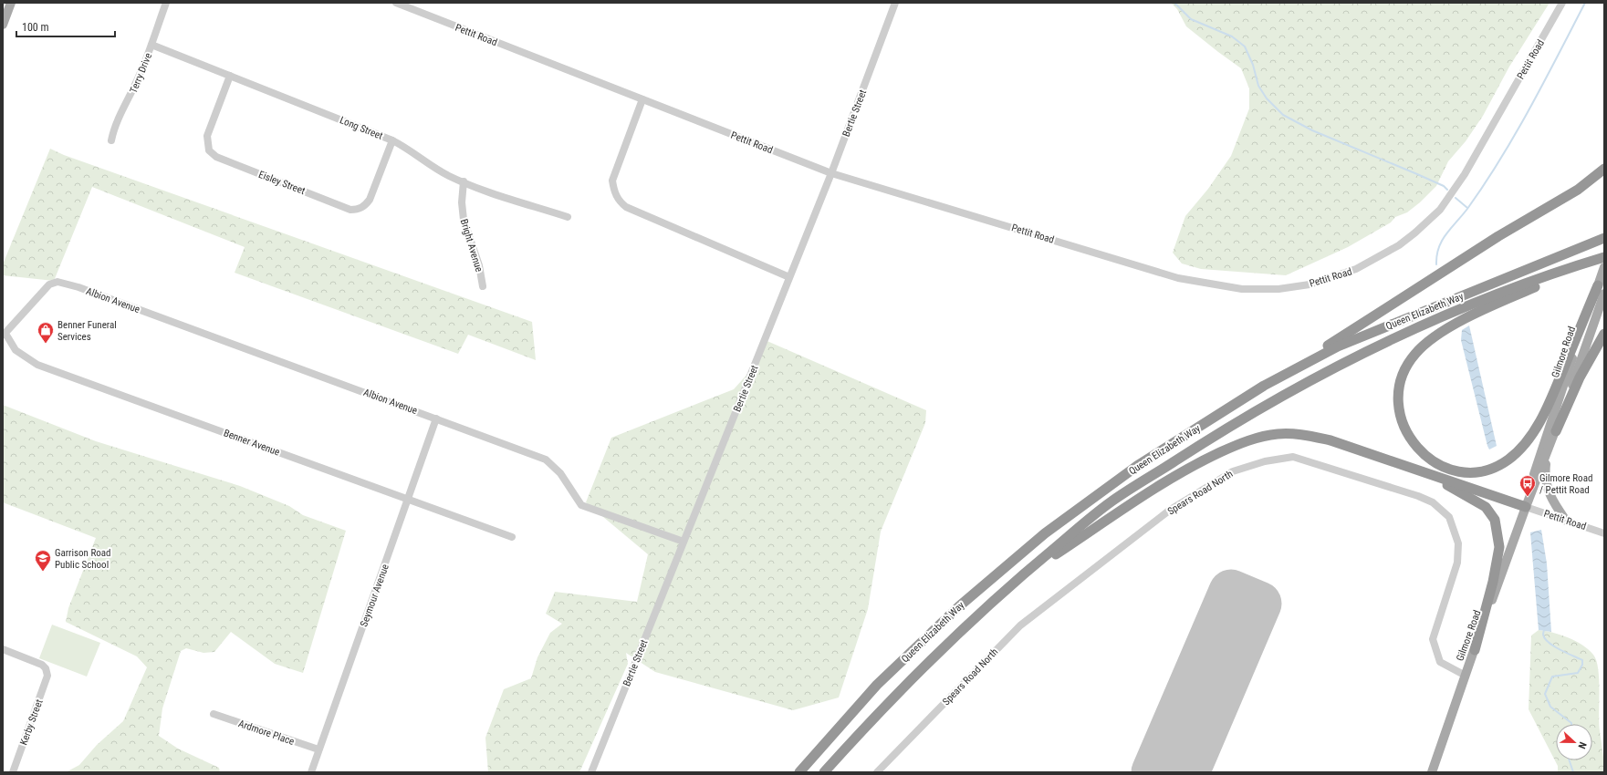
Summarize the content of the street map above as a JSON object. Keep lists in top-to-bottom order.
{
  "streets": {
    "highway": ["Queen Elizabeth Way"],
    "main road": ["Gilmore Road"],
    "street": [
      "Pettit Road",
      "Terry Drive",
      "Bertie Street",
      "Long Street",
      "Eisley Street",
      "Bright Avenue",
      "Albion Avenue",
      "Benner Avenue",
      "Spears Road North",
      "Seymour Avenue",
      "Kerby Street",
      "Ardmore Place"
    ]
  },
  "crossings": [
    ["Pettit Road", "Bertie Street"],
    ["Pettit Road", "Gilmore Road"],
    ["Terry Drive", "Long Street"],
    ["Bertie Street", "Albion Avenue"],
    ["Long Street", "Eisley Street"],
    ["Long Street", "Bright Avenue"],
    ["Albion Avenue", "Benner Avenue"],
    ["Albion Avenue", "Seymour Avenue"],
    ["Gilmore Road", "Spears Road North"],
    ["Benner Avenue", "Seymour Avenue"],
    ["Seymour Avenue", "Ardmore Place"]
  ],
  "places": {
    "shop": ["Benner Funeral Services"],
    "bus stop": ["Gilmore Road / Pettit Road"],
    "school or university": ["Garrison Road Public School"]
  },
  "scale_bar": "100 m",
  "north": "right"
}
